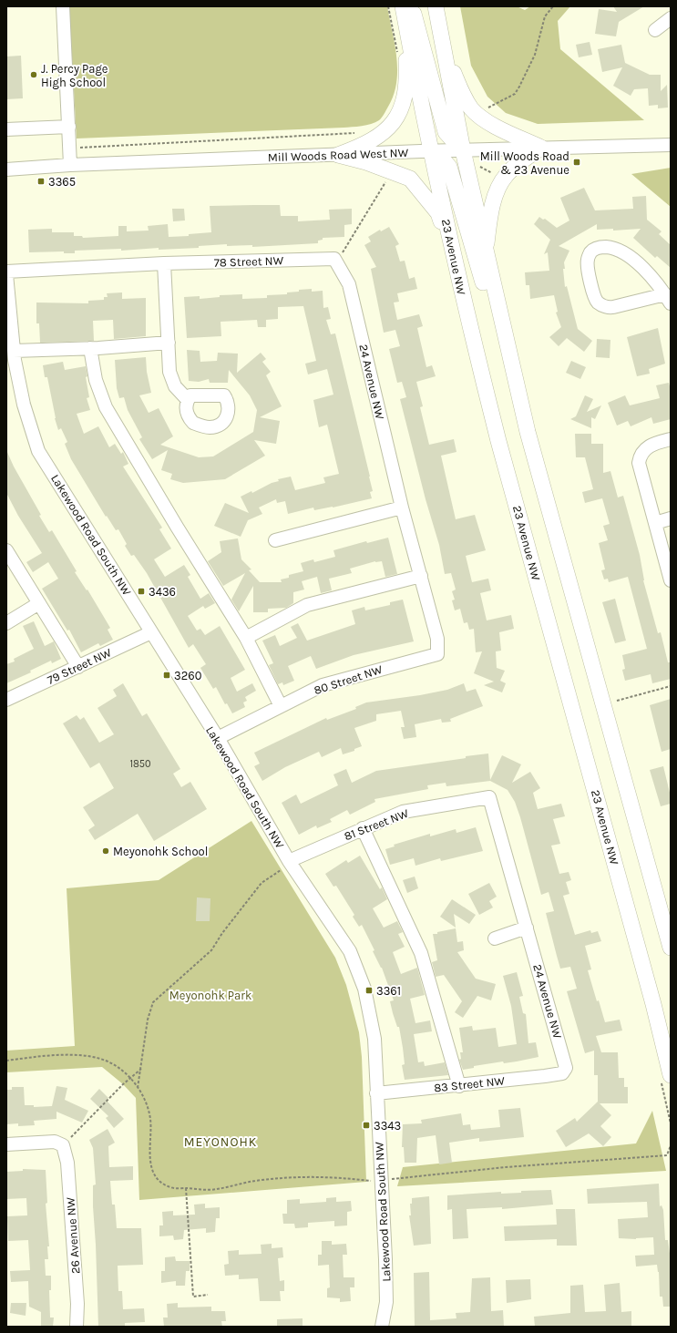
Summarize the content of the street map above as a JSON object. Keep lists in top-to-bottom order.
{
  "streets": {
    "main road": ["23 Avenue NW"],
    "street": [
      "Mill Woods Road West NW",
      "78 Street NW",
      "24 Avenue NW",
      "Lakewood Road South NW",
      "79 Street NW",
      "80 Street NW",
      "81 Street NW",
      "83 Street NW",
      "26 Avenue NW"
    ]
  },
  "crossings": [
    ["Mill Woods Road West NW", "23 Avenue NW"],
    ["78 Street NW", "24 Avenue NW"],
    ["78 Street NW", "Lakewood Road South NW"],
    ["24 Avenue NW", "80 Street NW"],
    ["24 Avenue NW", "81 Street NW"],
    ["24 Avenue NW", "83 Street NW"],
    ["Lakewood Road South NW", "79 Street NW"],
    ["Lakewood Road South NW", "80 Street NW"],
    ["Lakewood Road South NW", "81 Street NW"],
    ["Lakewood Road South NW", "83 Street NW"]
  ],
  "districts": ["MEYONOHK"],
  "parks": ["Meyonohk Park"],
  "places": {
    "other": ["J. Percy Page High School", "Meyonohk School"],
    "transit": [
      "Mill Woods Road & 23 Avenue",
      "3365",
      "3436",
      "3260",
      "3361",
      "3343"
    ]
  },
  "house_numbers": ["1850"]
}
